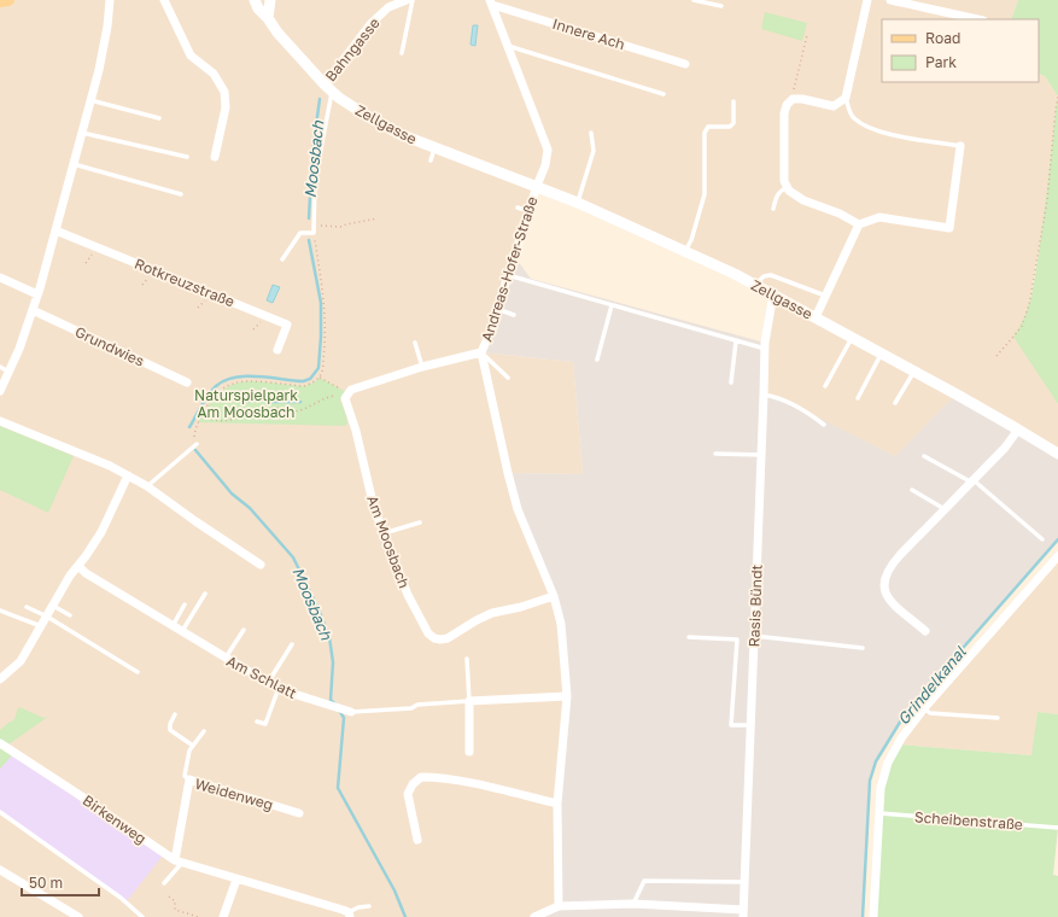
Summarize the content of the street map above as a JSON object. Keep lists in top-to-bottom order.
{
  "streets": {
    "main road": ["Zellgasse"],
    "street": [
      "Innere Ach",
      "Bahngasse",
      "Andreas-Hofer-Straße",
      "Rotkreuzstraße",
      "Grundwies",
      "Am Moosbach",
      "Rasis Bündt",
      "Am Schlatt",
      "Weidenweg",
      "Birkenweg"
    ],
    "lane": ["Scheibenstraße"]
  },
  "crossings": [
    ["Bahngasse", "Zellgasse"],
    ["Zellgasse", "Andreas-Hofer-Straße"],
    ["Zellgasse", "Rasis Bündt"],
    ["Andreas-Hofer-Straße", "Am Moosbach"],
    ["Weidenweg", "Birkenweg"]
  ],
  "water": ["Moosbach", "Grindelkanal"],
  "parks": ["Naturspielpark Am Moosbach"],
  "legend": ["Road", "Park"],
  "scale_bar": "50 m"
}
